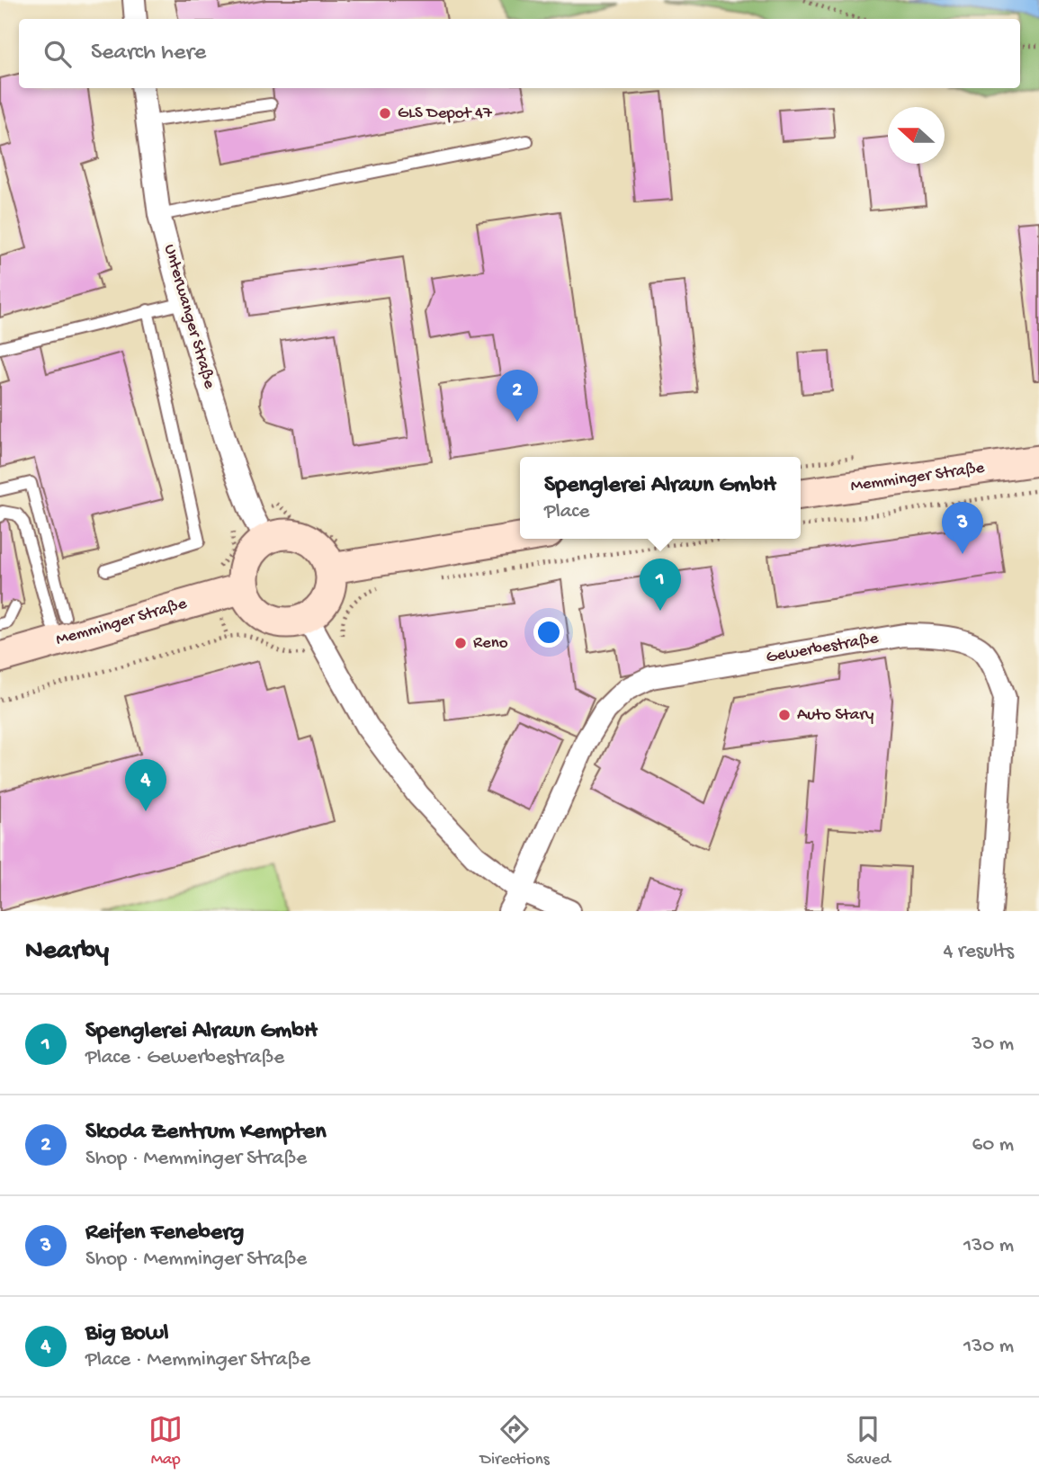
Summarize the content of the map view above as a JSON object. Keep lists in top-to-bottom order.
{
  "streets": {
    "main road": ["Memminger Straße"],
    "street": ["Unterwanger Straße", "Gewerbestraße"]
  },
  "crossings": [
    ["Unterwanger Straße", "Memminger Straße"]
  ],
  "places": ["GLS Depot 47", "Reno", "Auto Stary"],
  "north": "left",
  "page": {
    "search": "Search here",
    "pins": [
      "2",
      "3",
      "1",
      "4"
    ],
    "popup": ["Spenglerei Alraun GmbH", "Place"],
    "heading": ["Nearby", "4 results"],
    "list": [
      {
        "mark": "1",
        "name": "Spenglerei Alraun GmbH",
        "note": "Place · Gewerbestraße",
        "value": "30 m"
      },
      {
        "mark": "2",
        "name": "Skoda Zentrum Kempten",
        "note": "Shop · Memminger Straße",
        "value": "60 m"
      },
      {
        "mark": "3",
        "name": "Reifen Feneberg",
        "note": "Shop · Memminger Straße",
        "value": "130 m"
      },
      {
        "mark": "4",
        "name": "Big Bowl",
        "note": "Place · Memminger Straße",
        "value": "130 m"
      }
    ],
    "nav": ["Map", "Directions", "Saved"]
  }
}
